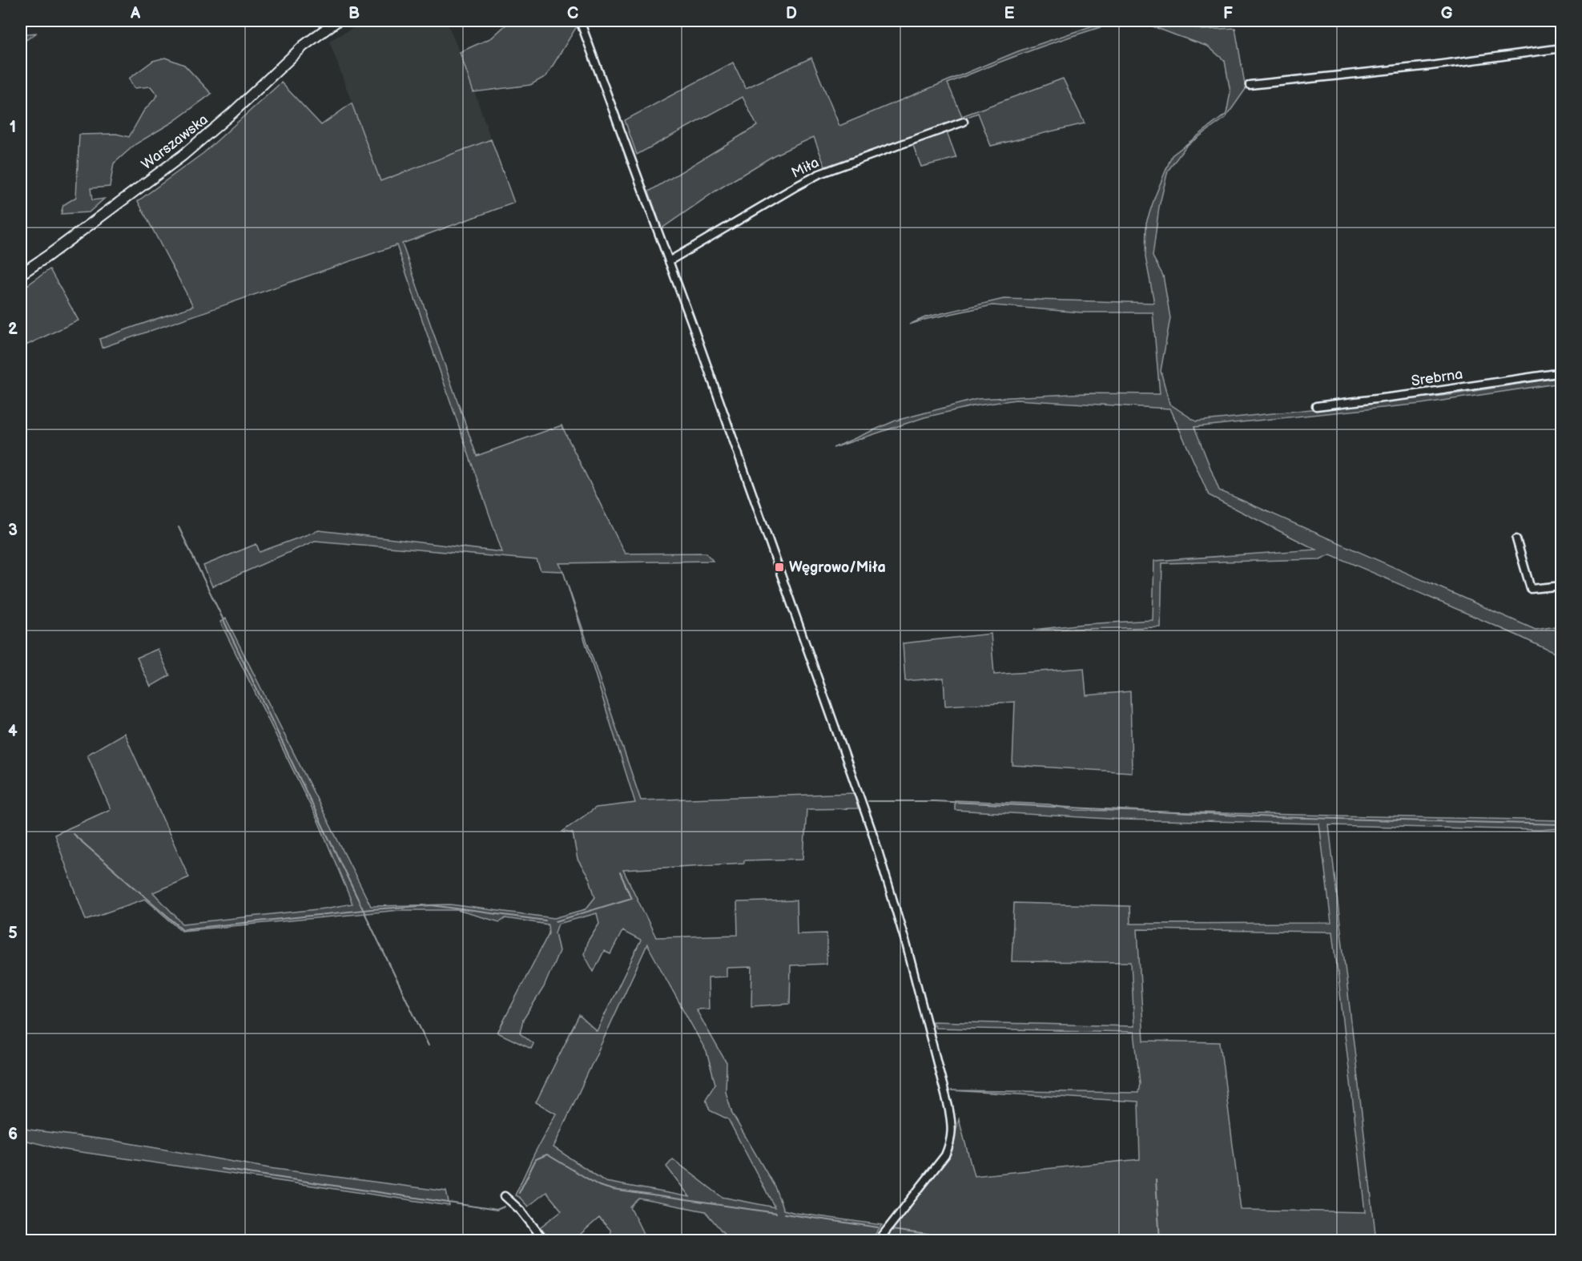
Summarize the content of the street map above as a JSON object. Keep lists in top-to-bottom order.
{
  "streets": {
    "main road": ["Warszawska"],
    "street": ["Miła", "Srebrna"]
  },
  "places": {
    "transit": ["Węgrowo/Miła"]
  },
  "grid": {
    "columns": [
      "A",
      "B",
      "C",
      "D",
      "E",
      "F",
      "G"
    ],
    "rows": [
      "1",
      "2",
      "3",
      "4",
      "5",
      "6"
    ]
  }
}
